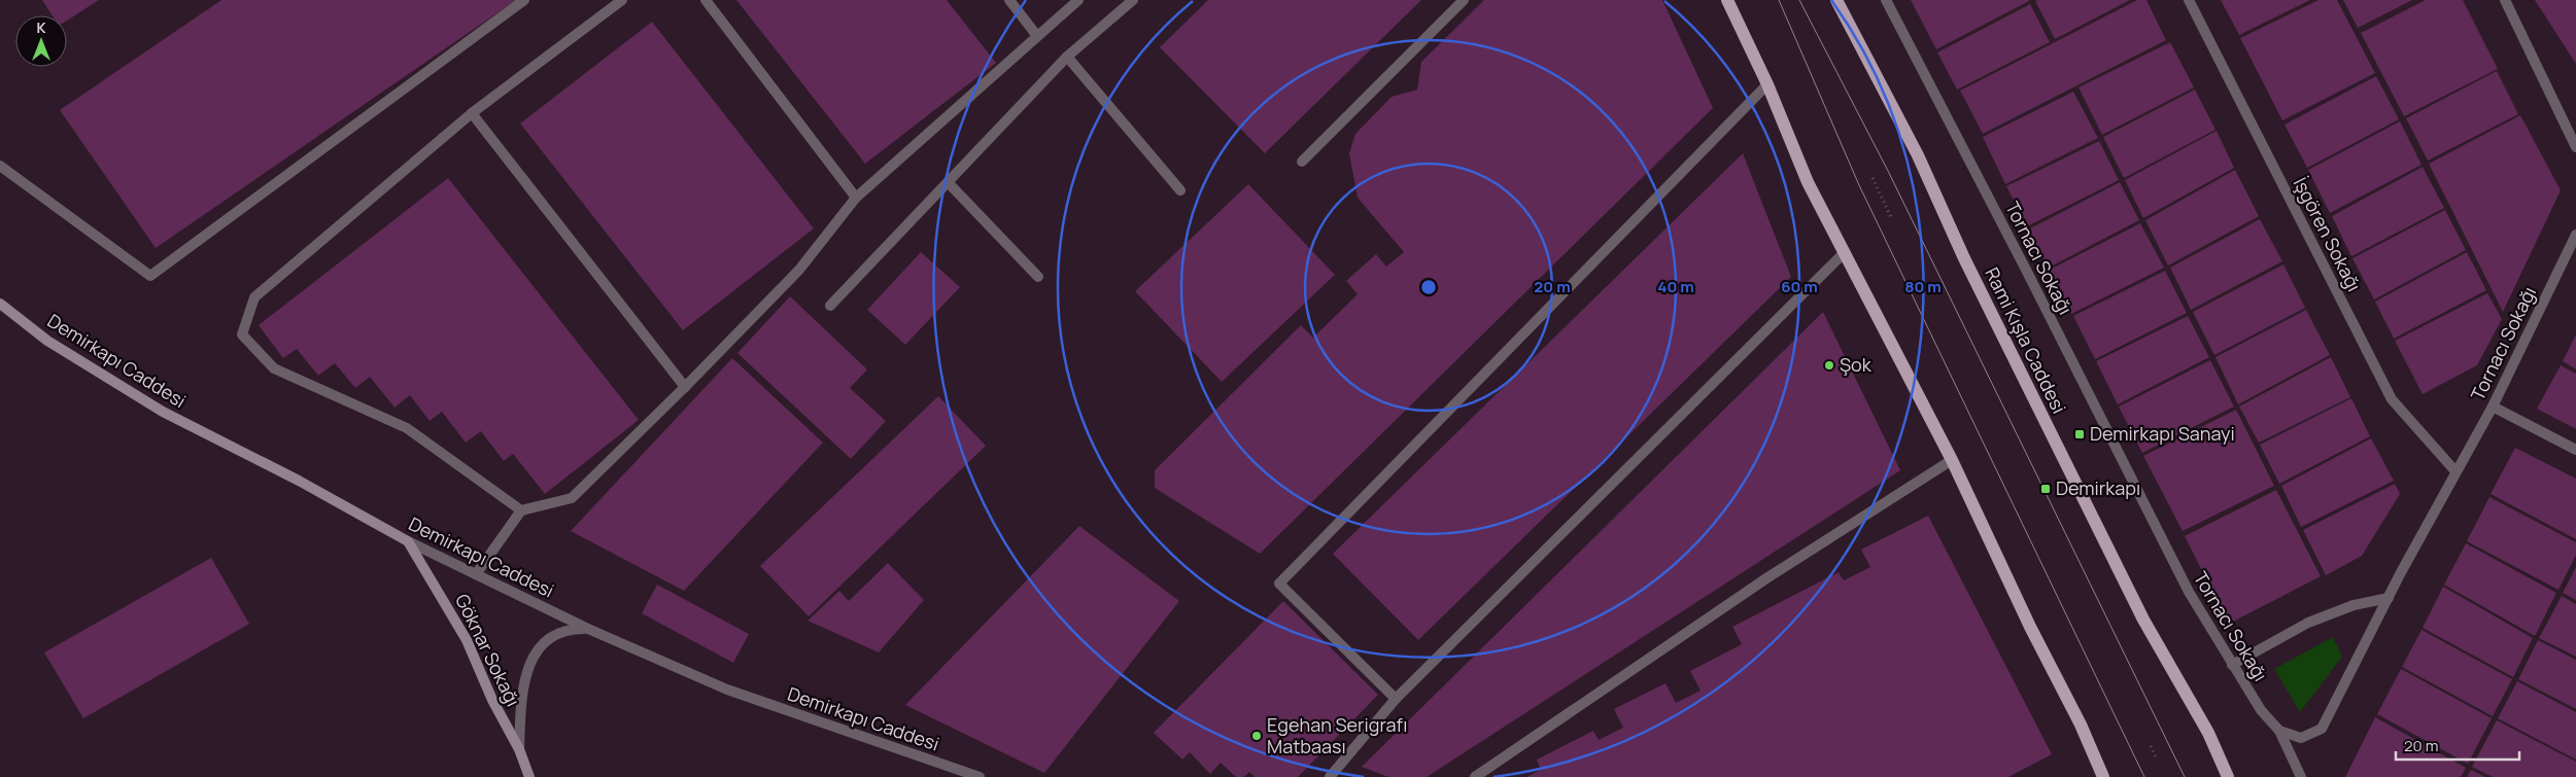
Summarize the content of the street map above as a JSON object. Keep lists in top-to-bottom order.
{
  "streets": {
    "main road": ["Rami Kışla Caddesi", "Demirkapı Caddesi", "Göknar Sokağı"],
    "street": ["İşgören Sokağı", "Tornacı Sokağı"]
  },
  "crossings": [
    ["İşgören Sokağı", "Tornacı Sokağı"],
    ["Demirkapı Caddesi", "Göknar Sokağı"]
  ],
  "places": {
    "other": ["Şok", "Egehan Serigrafı Matbaası"],
    "transit": ["Demirkapı Sanayi", "Demirkapı"]
  },
  "scale_bar": "20 m",
  "north": "top",
  "rings": [
    "20 m",
    "40 m",
    "60 m",
    "80 m"
  ]
}
